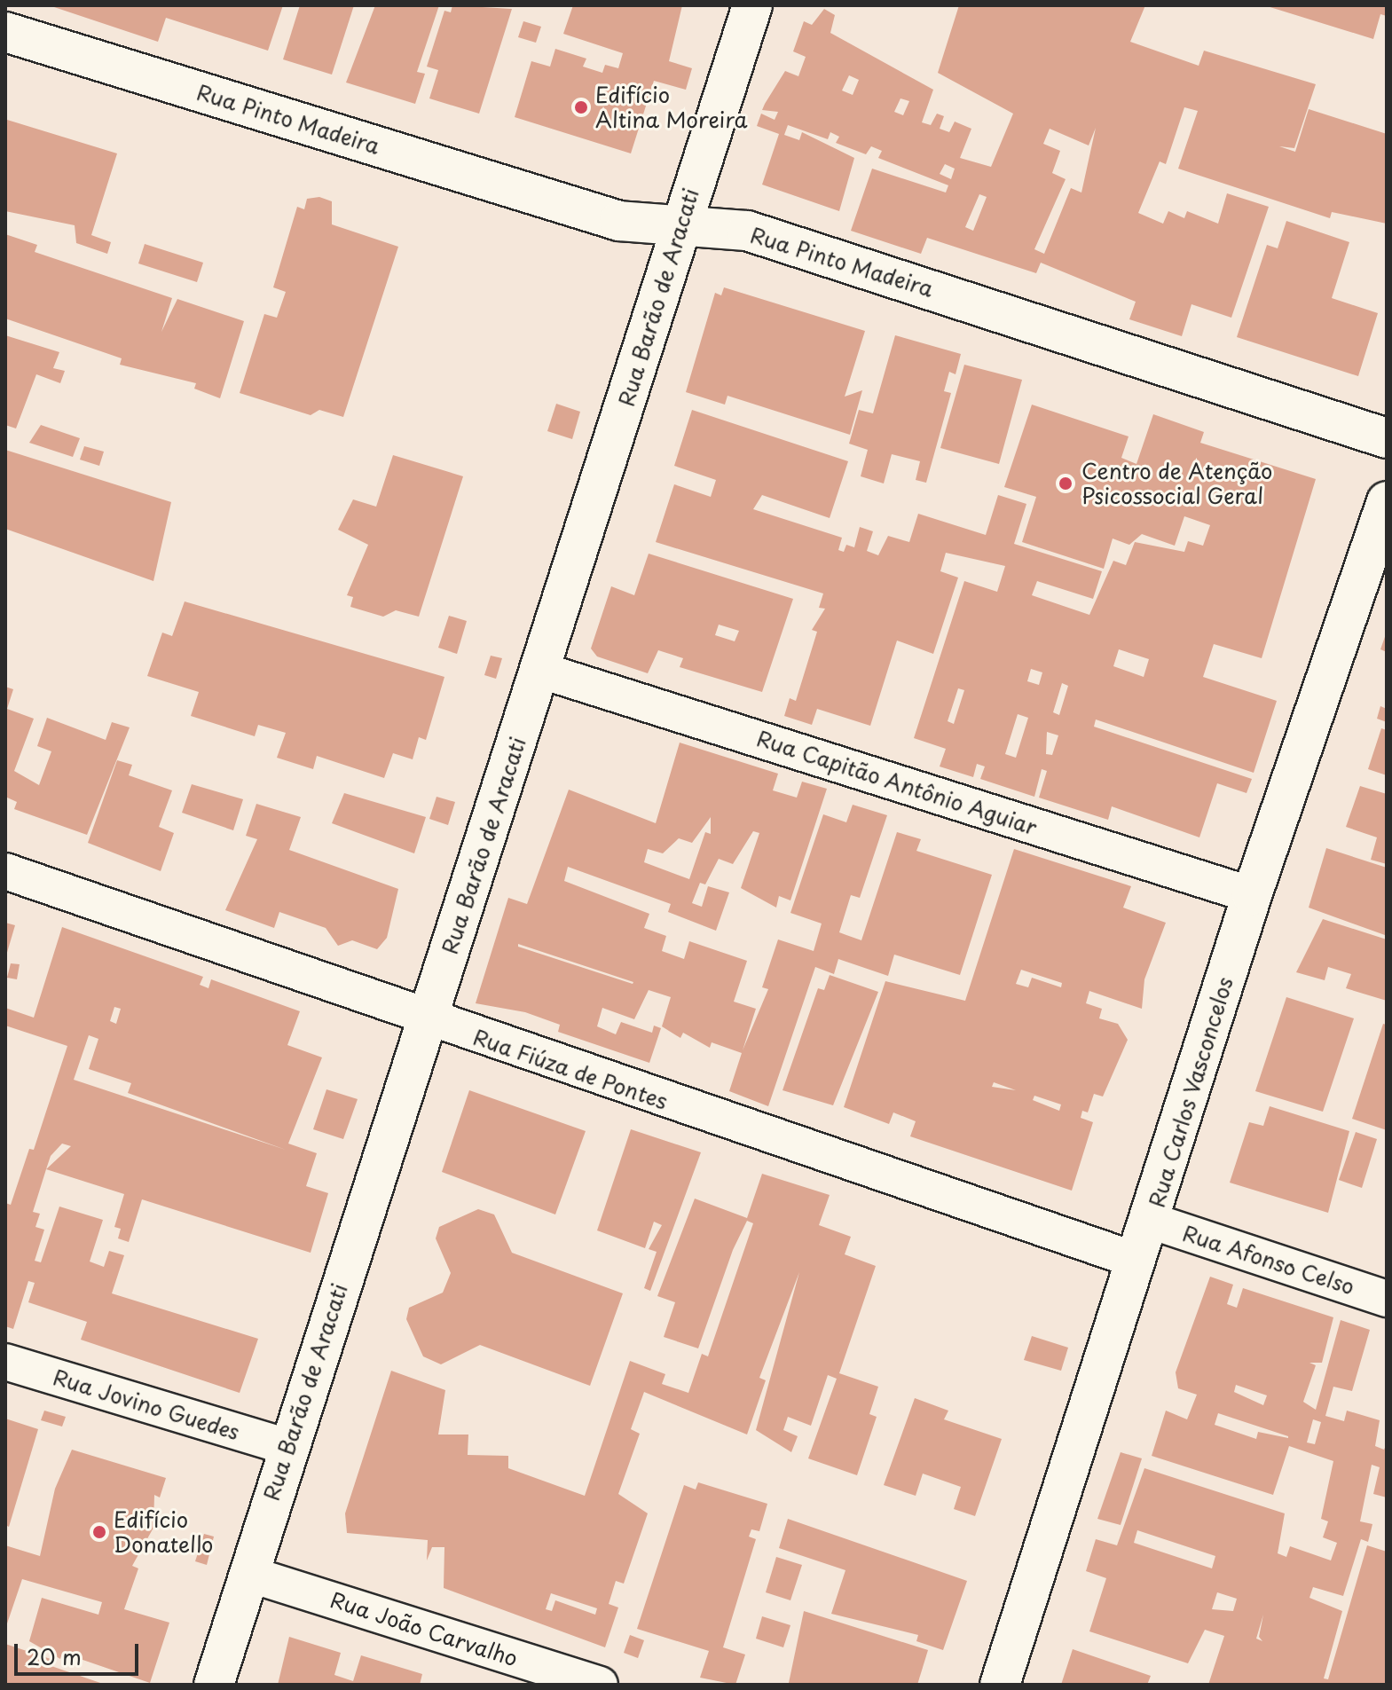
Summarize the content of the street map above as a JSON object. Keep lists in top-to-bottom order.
{
  "streets": {
    "main road": ["Rua Pinto Madeira", "Rua Barão de Aracati", "Rua Carlos Vasconcelos"],
    "street": [
      "Rua Capitão Antônio Aguiar",
      "Rua Fiúza de Pontes",
      "Rua Afonso Celso",
      "Rua Jovino Guedes",
      "Rua João Carvalho"
    ]
  },
  "crossings": [
    ["Rua Pinto Madeira", "Rua Barão de Aracati"],
    ["Rua Barão de Aracati", "Rua Capitão Antônio Aguiar"],
    ["Rua Barão de Aracati", "Rua Fiúza de Pontes"],
    ["Rua Barão de Aracati", "Rua Jovino Guedes"],
    ["Rua Barão de Aracati", "Rua João Carvalho"],
    ["Rua Capitão Antônio Aguiar", "Rua Carlos Vasconcelos"],
    ["Rua Fiúza de Pontes", "Rua Carlos Vasconcelos"],
    ["Rua Carlos Vasconcelos", "Rua Afonso Celso"]
  ],
  "places": ["Edifício Altina Moreira", "Centro de Atenção Psicossocial Geral", "Edifício Donatello"],
  "scale_bar": "20 m"
}
